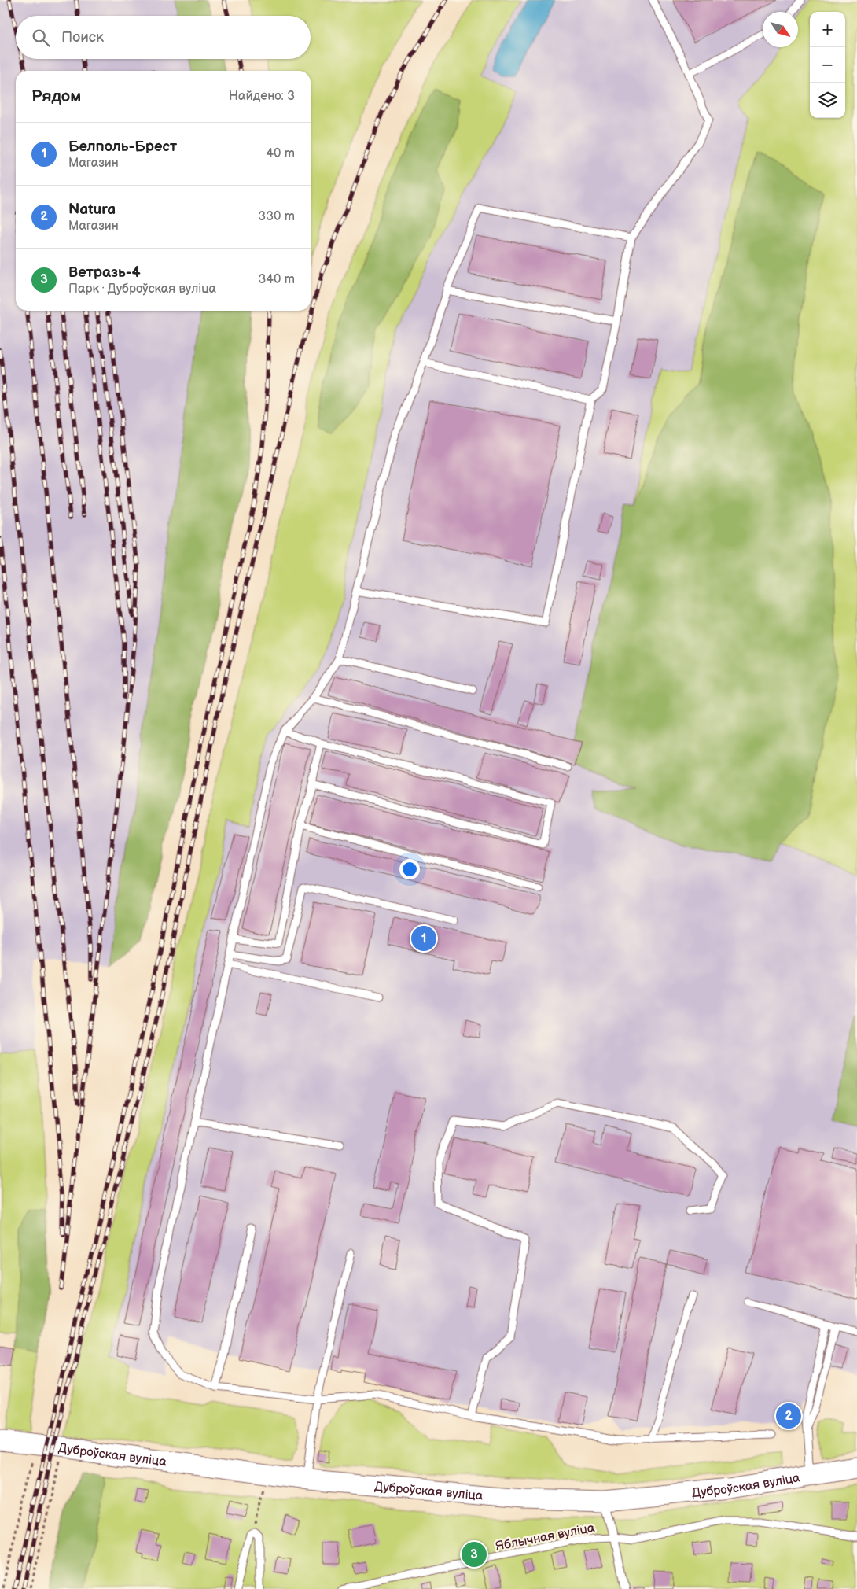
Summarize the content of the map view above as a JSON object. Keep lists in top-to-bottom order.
{
  "streets": {
    "main road": ["Дуброўская вуліца"],
    "lane": ["Яблычная вуліца"]
  },
  "north": "bottom right",
  "page": {
    "map_buttons": ["+", "−"],
    "search": "Поиск",
    "heading": ["Рядом", "Найдено: 3"],
    "list": [
      {
        "mark": "1",
        "name": "Белполь-Брест",
        "note": "Магазин",
        "value": "40 m"
      },
      {
        "mark": "2",
        "name": "Natura",
        "note": "Магазин",
        "value": "330 m"
      },
      {
        "mark": "3",
        "name": "Ветразь-4",
        "note": "Парк · Дуброўская вуліца",
        "value": "340 m"
      }
    ],
    "pins": ["1", "2", "3"]
  }
}
